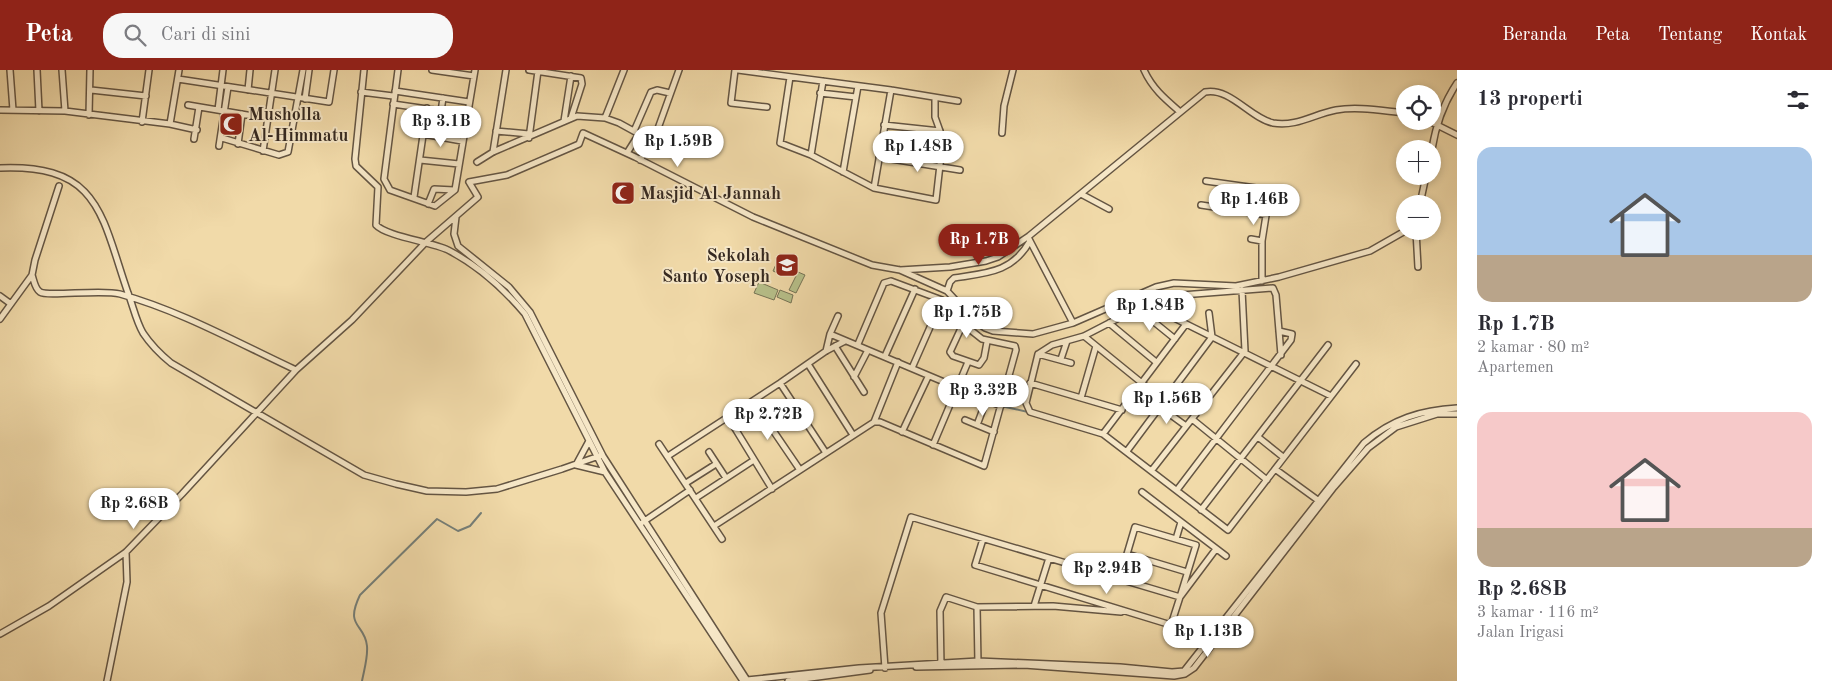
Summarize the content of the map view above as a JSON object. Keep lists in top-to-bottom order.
{
  "places": {
    "mosque": ["Musholla Al-Himmatu", "Masjid Al Jannah"],
    "school or university": ["Sekolah Santo Yoseph"]
  },
  "page": {
    "header": "Peta",
    "search": "Cari di sini",
    "nav": [
      "Beranda",
      "Peta",
      "Tentang",
      "Kontak"
    ],
    "heading": "13 properti",
    "map_buttons": ["+", "−"],
    "price": [
      "Rp 3.1B",
      "Rp 1.59B",
      "Rp 1.48B",
      "Rp 1.46B",
      "Rp 1.7B",
      "Rp 1.84B",
      "Rp 1.75B",
      "Rp 3.32B",
      "Rp 1.56B",
      "Rp 2.72B",
      "Rp 2.68B",
      "Rp 2.94B",
      "Rp 1.13B"
    ],
    "list": [
      {
        "name": "Rp 1.7B",
        "note": "2 kamar · 80 m² · Apartemen"
      },
      {
        "name": "Rp 2.68B",
        "note": "3 kamar · 116 m² · Jalan Irigasi"
      }
    ]
  }
}
